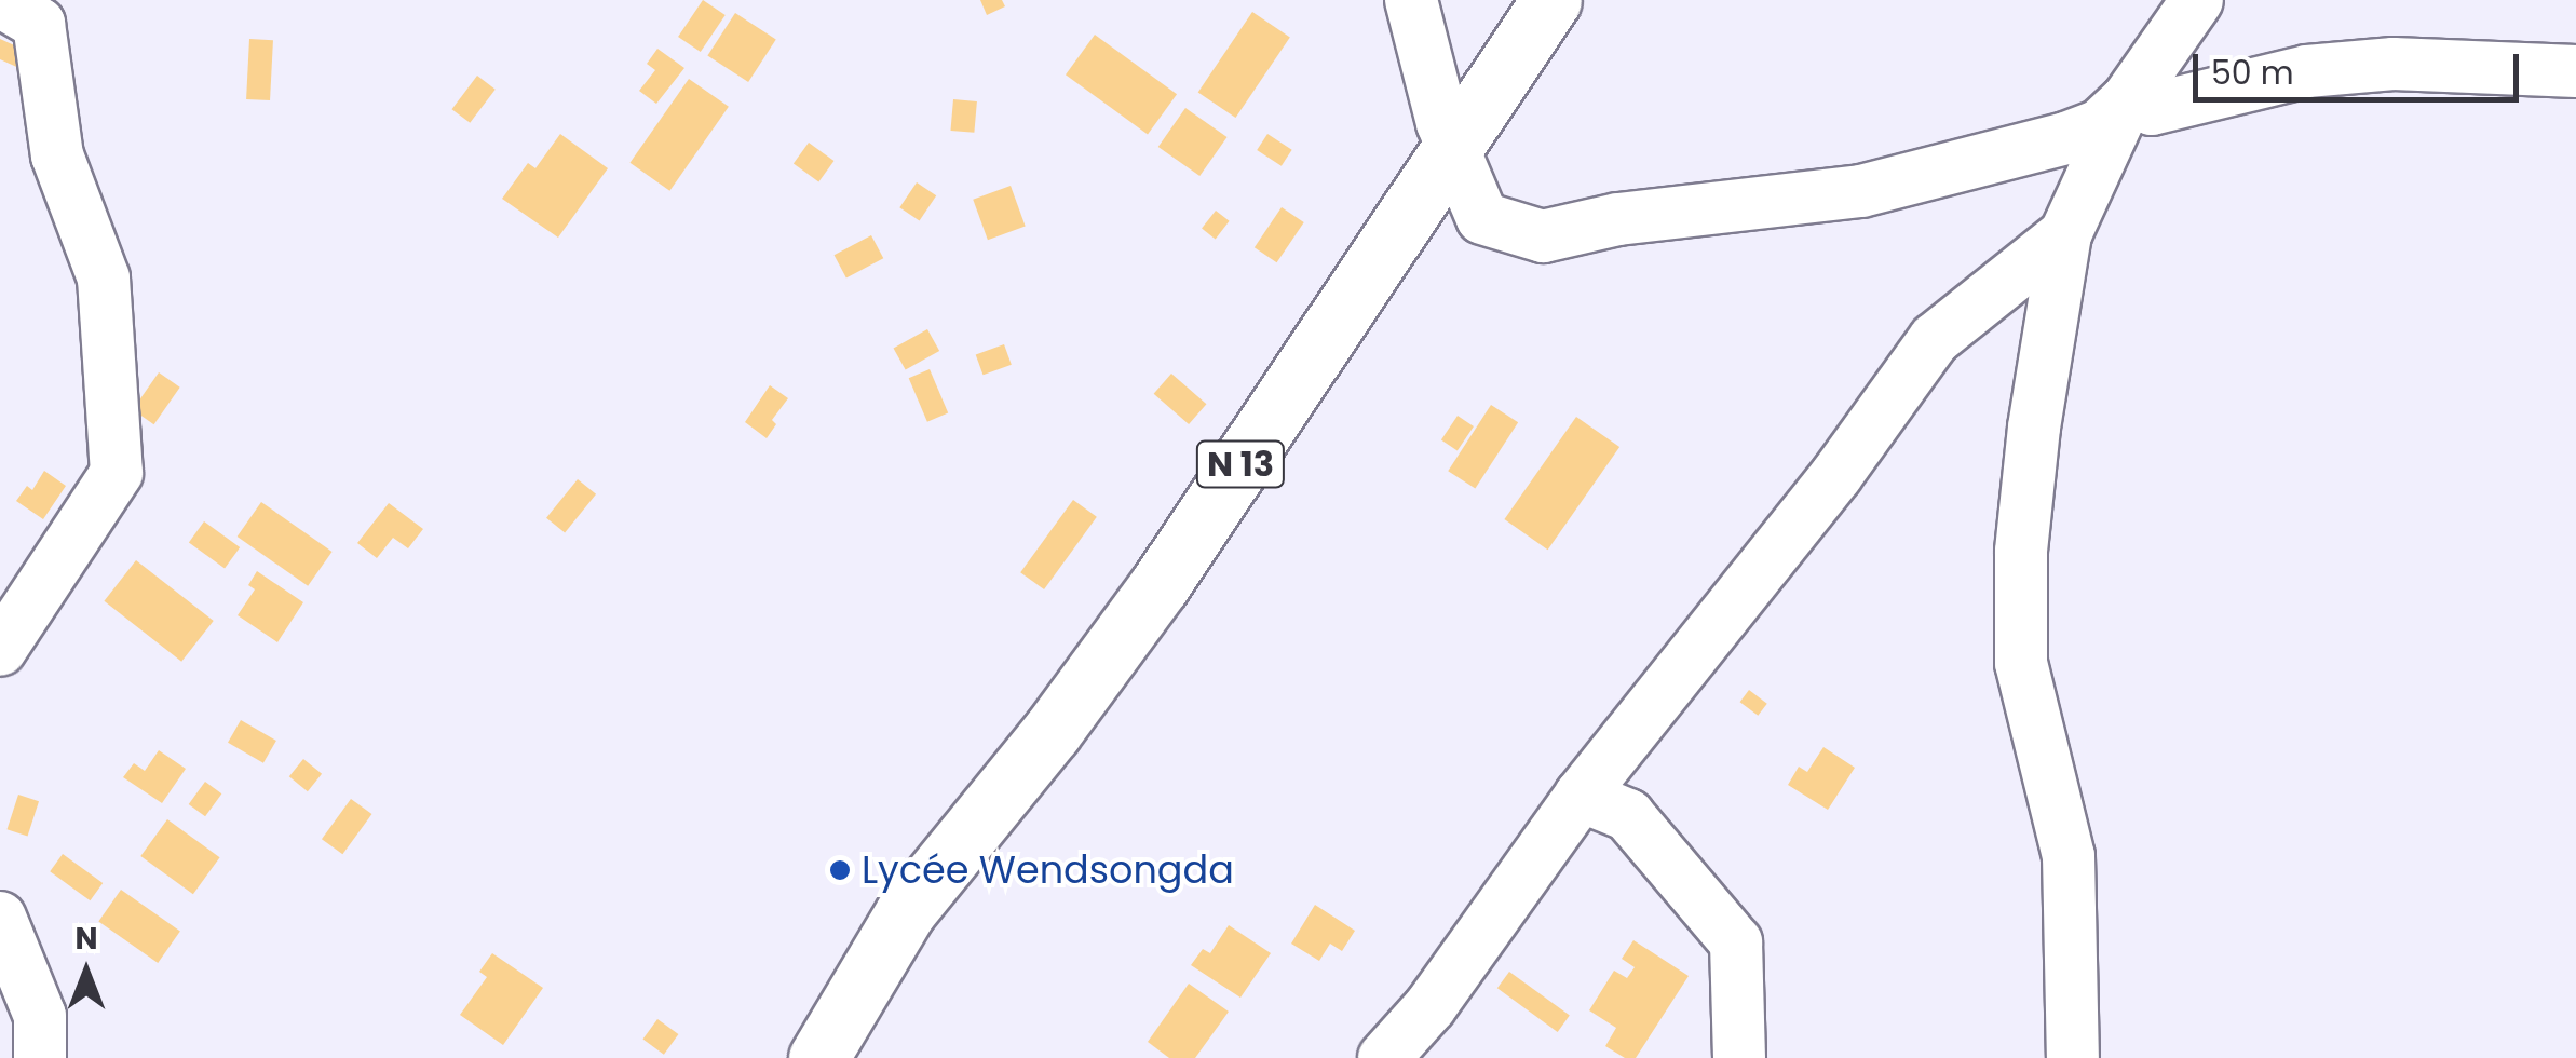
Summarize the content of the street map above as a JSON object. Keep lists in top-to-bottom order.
{
  "streets": {
    "main road": ["N 13"]
  },
  "places": ["Lycée Wendsongda"],
  "scale_bar": "50 m",
  "north": "top"
}
